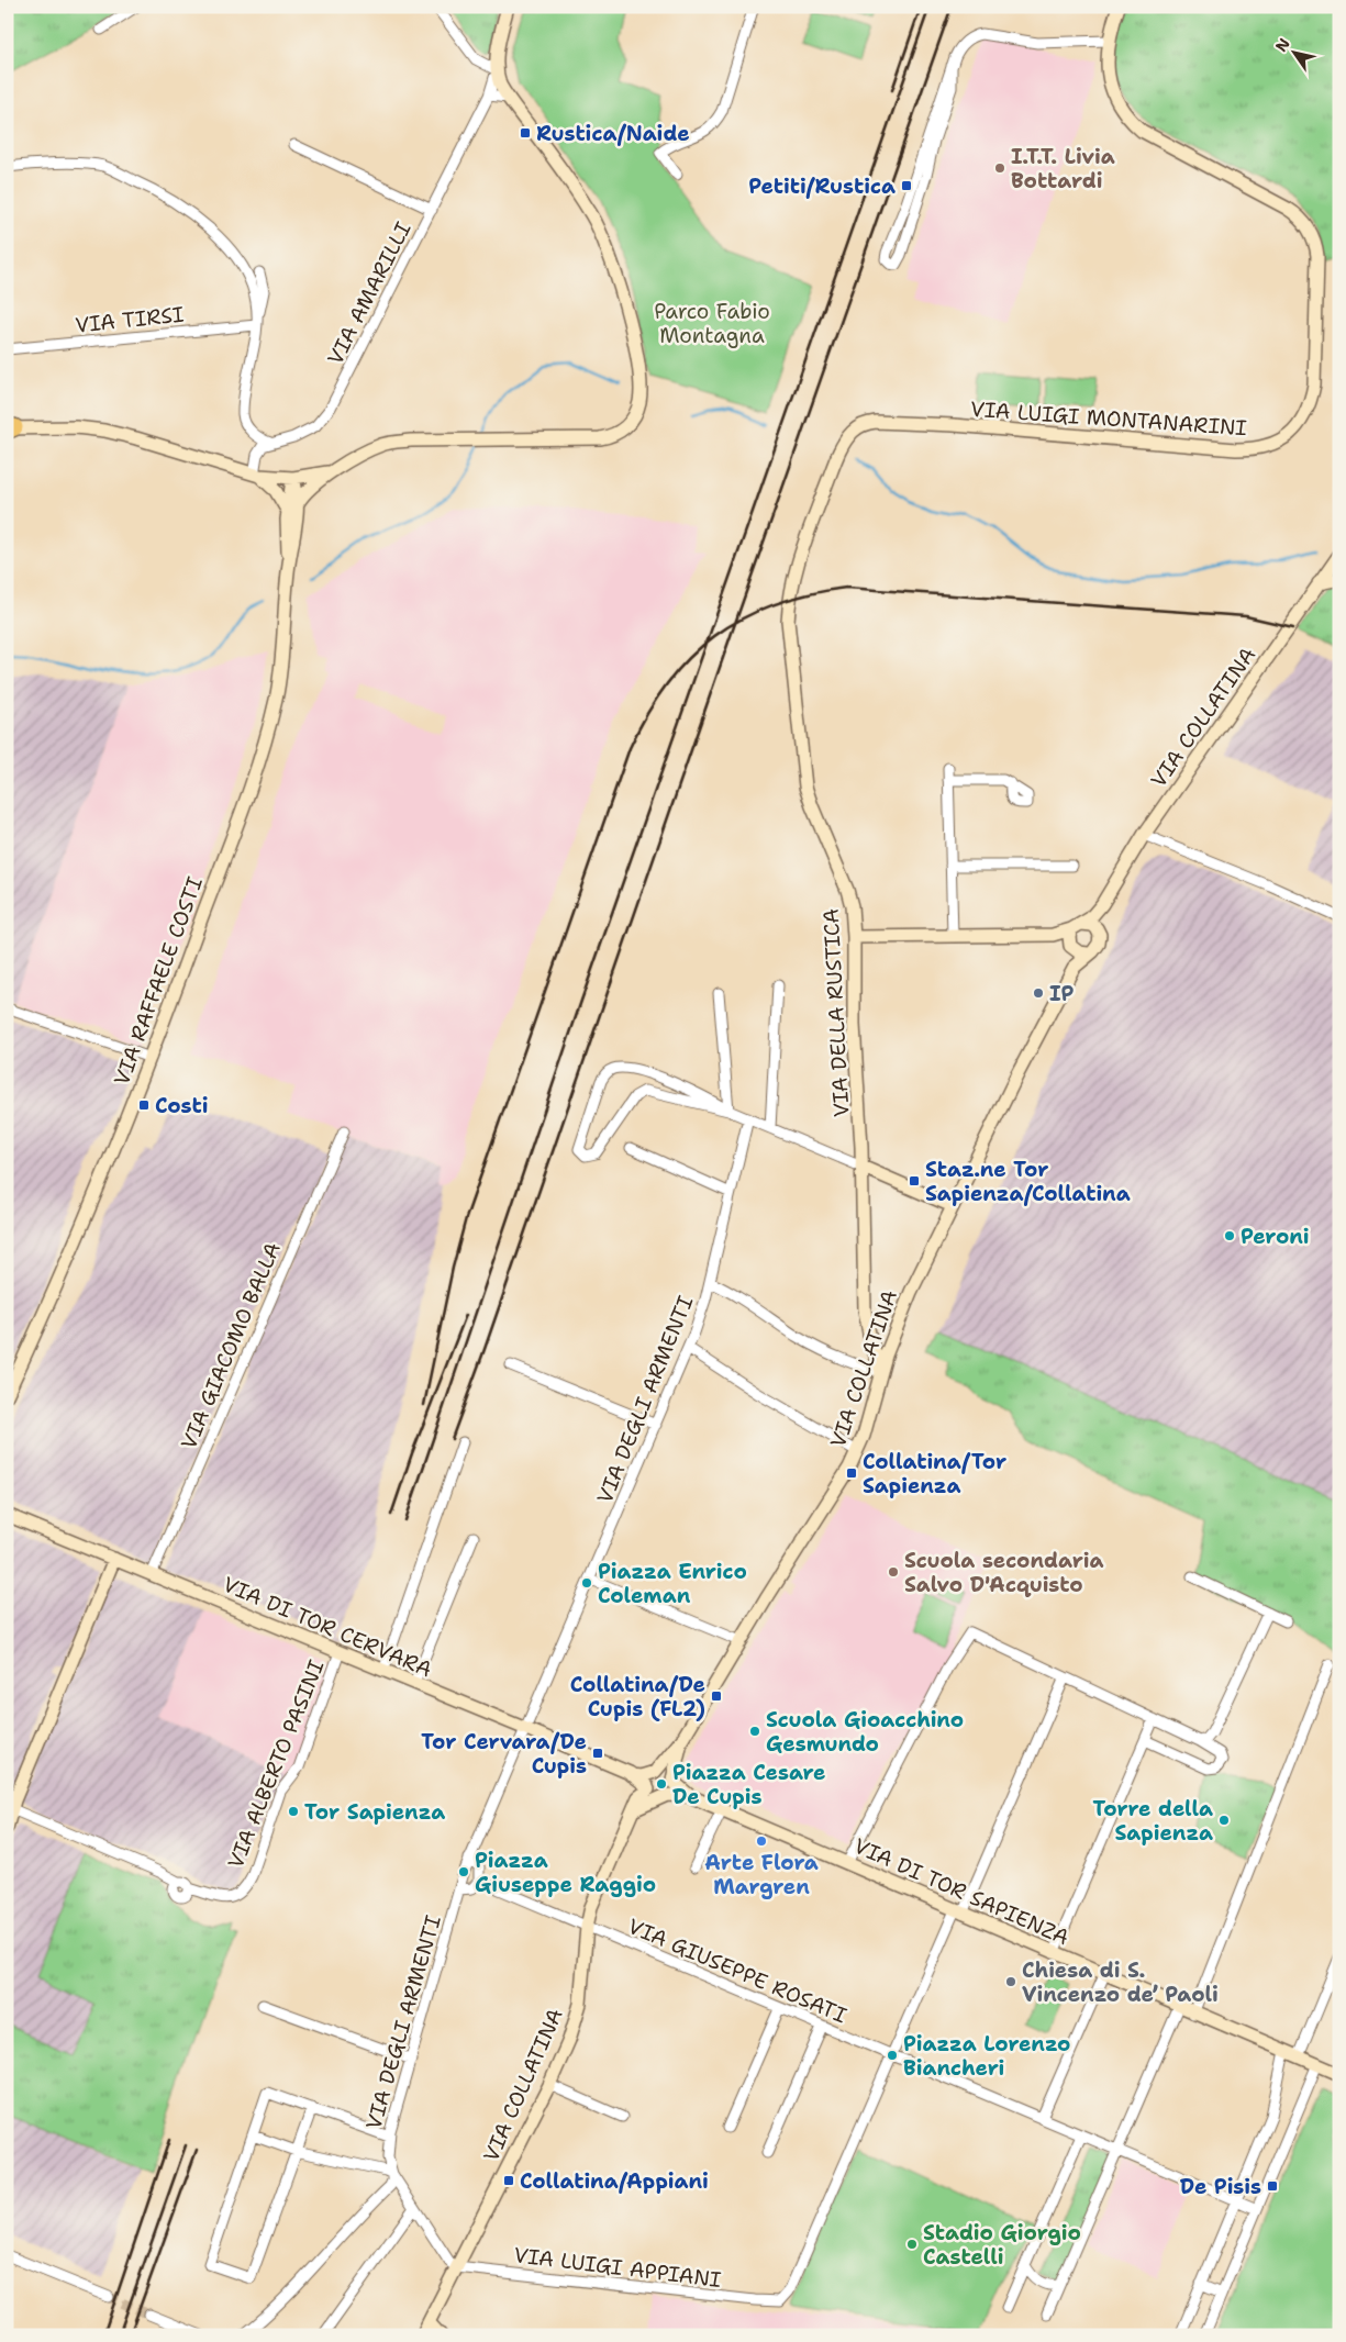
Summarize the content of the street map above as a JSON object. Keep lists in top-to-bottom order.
{
  "streets": {
    "street": [
      "VIA AMARILLI",
      "VIA TIRSI",
      "VIA LUIGI MONTANARINI",
      "VIA COLLATINA",
      "VIA RAFFAELE COSTI",
      "VIA DELLA RUSTICA",
      "VIA GIACOMO BALLA",
      "VIA DEGLI ARMENTI",
      "VIA DI TOR CERVARA",
      "VIA ALBERTO PASINI",
      "VIA DI TOR SAPIENZA",
      "VIA GIUSEPPE ROSATI",
      "VIA LUIGI APPIANI"
    ]
  },
  "crossings": [
    ["VIA LUIGI MONTANARINI", "VIA DELLA RUSTICA"],
    ["VIA COLLATINA", "VIA DELLA RUSTICA"],
    ["VIA COLLATINA", "VIA DEGLI ARMENTI"],
    ["VIA COLLATINA", "VIA GIUSEPPE ROSATI"],
    ["VIA COLLATINA", "VIA LUIGI APPIANI"],
    ["VIA GIACOMO BALLA", "VIA DI TOR CERVARA"],
    ["VIA DEGLI ARMENTI", "VIA LUIGI APPIANI"],
    ["VIA DI TOR CERVARA", "VIA ALBERTO PASINI"],
    ["VIA GIUSEPPE ROSATI", "VIA LUIGI APPIANI"]
  ],
  "parks": ["Parco Fabio Montagna"],
  "places": {
    "transit": [
      "Rustica/Naide",
      "Petiti/Rustica",
      "Costi",
      "Staz.ne Tor Sapienza/Collatina",
      "Collatina/Tor Sapienza",
      "Collatina/De Cupis (FL2)",
      "Tor Cervara/De Cupis",
      "Collatina/Appiani",
      "De Pisis"
    ],
    "other": [
      "I.T.T. Livia Bottardi",
      "IP",
      "Peroni",
      "Scuola secondaria Salvo D'Acquisto",
      "Piazza Enrico Coleman",
      "Scuola Gioacchino Gesmundo",
      "Piazza Cesare De Cupis",
      "Tor Sapienza",
      "Torre della Sapienza",
      "Arte Flora Margren",
      "Piazza Giuseppe Raggio",
      "Chiesa di S. Vincenzo de’ Paoli",
      "Piazza Lorenzo Biancheri",
      "Stadio Giorgio Castelli"
    ]
  },
  "north": "top left"
}
